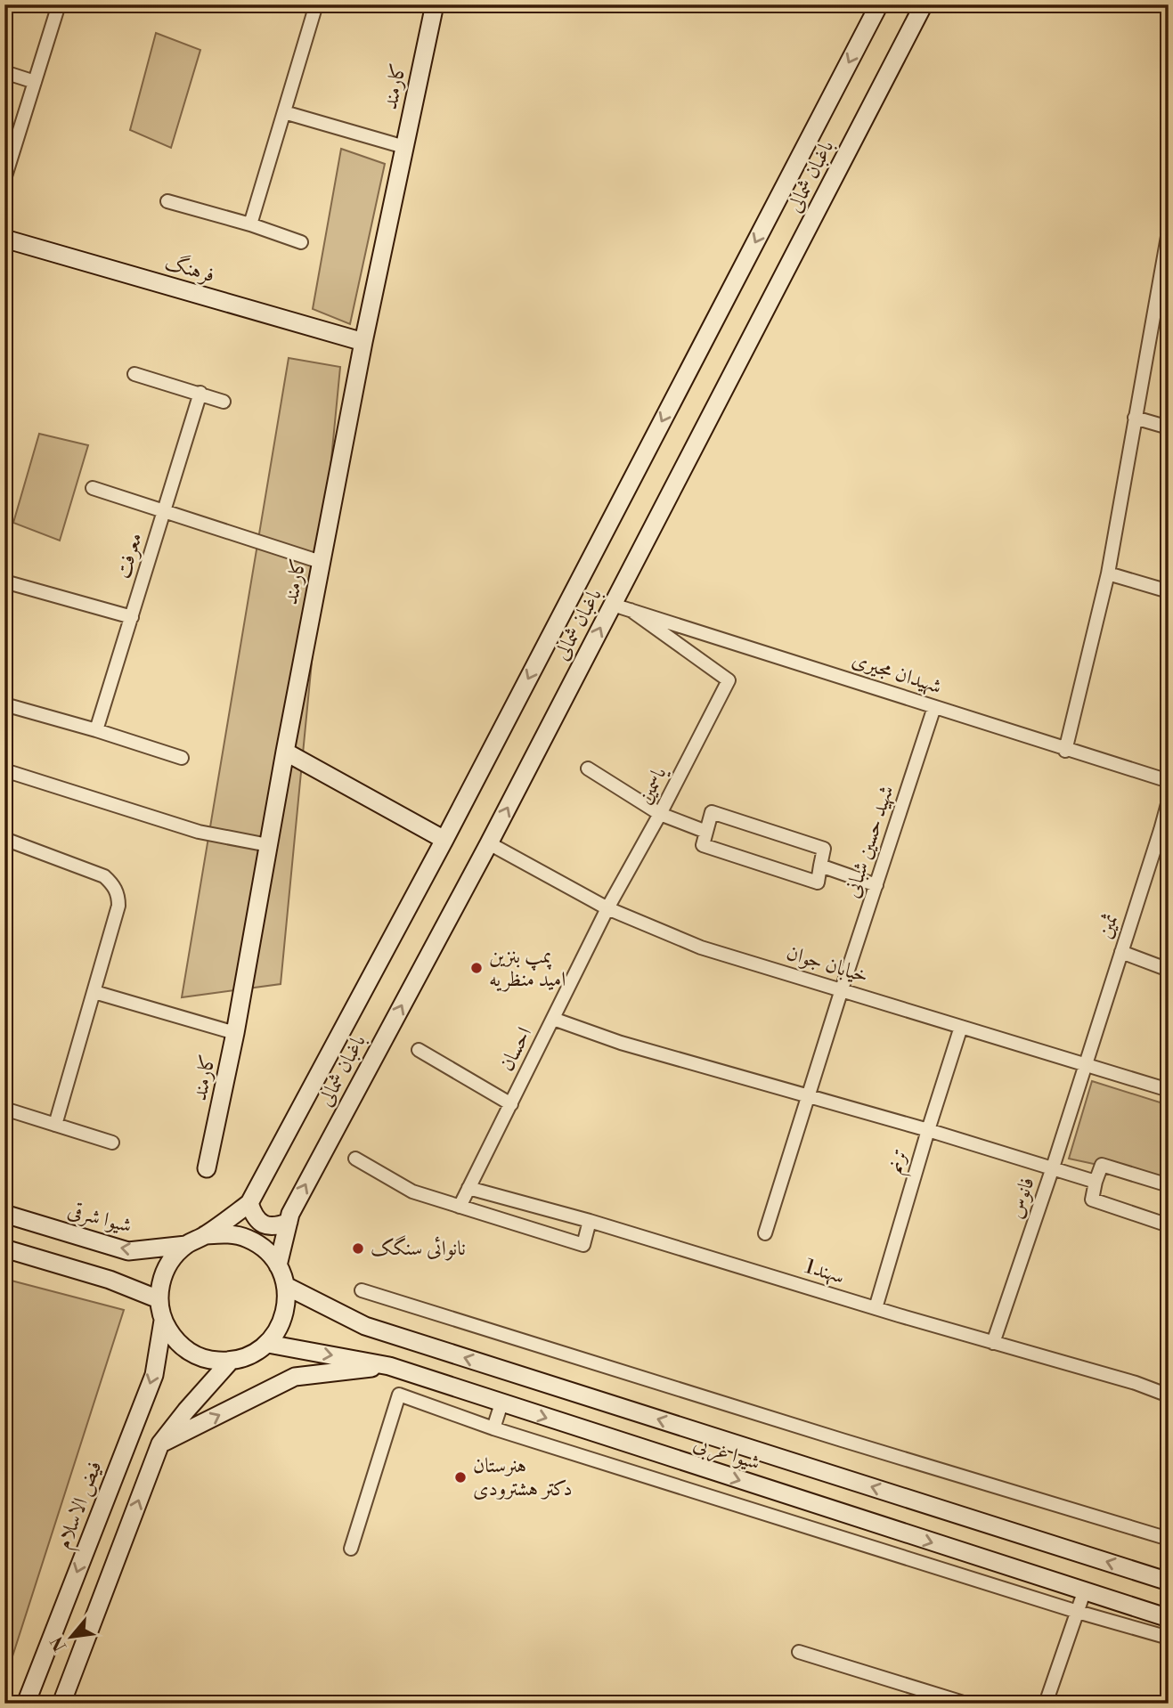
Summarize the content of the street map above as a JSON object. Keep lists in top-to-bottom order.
{
  "streets": {
    "main road": [
      "کارمند",
      "باغبان شمالی",
      "فرهنگ",
      "شیوا شرقی",
      "شیوا غربی",
      "فیض الاسلام"
    ],
    "street": [
      "معرفت",
      "شهیدان مجیری",
      "یاسمین",
      "شهید حسین شبانی",
      "ثمین",
      "خیابان جوان",
      "احسان",
      "ترنم",
      "فانوس",
      "1سهند"
    ]
  },
  "crossings": [
    ["کارمند", "فرهنگ"],
    ["باغبان شمالی", "شهیدان مجیری"],
    ["باغبان شمالی", "خیابان جوان"],
    ["باغبان شمالی", "شیوا شرقی"],
    ["باغبان شمالی", "شیوا غربی"],
    ["باغبان شمالی", "فیض الاسلام"],
    ["شهیدان مجیری", "یاسمین"],
    ["شهیدان مجیری", "شهید حسین شبانی"],
    ["یاسمین", "خیابان جوان"],
    ["یاسمین", "احسان"],
    ["شهید حسین شبانی", "خیابان جوان"],
    ["ثمین", "خیابان جوان"],
    ["ثمین", "فانوس"],
    ["خیابان جوان", "احسان"],
    ["خیابان جوان", "ترنم"],
    ["خیابان جوان", "فانوس"],
    ["احسان", "1سهند"],
    ["ترنم", "1سهند"],
    ["فانوس", "1سهند"],
    ["شیوا شرقی", "شیوا غربی"],
    ["شیوا شرقی", "فیض الاسلام"],
    ["شیوا غربی", "فیض الاسلام"]
  ],
  "places": ["پمپ بنزین امید منظریه", "نانوائی سنگک", "هنرستان دکتر هشترودی"],
  "north": "bottom left"
}
